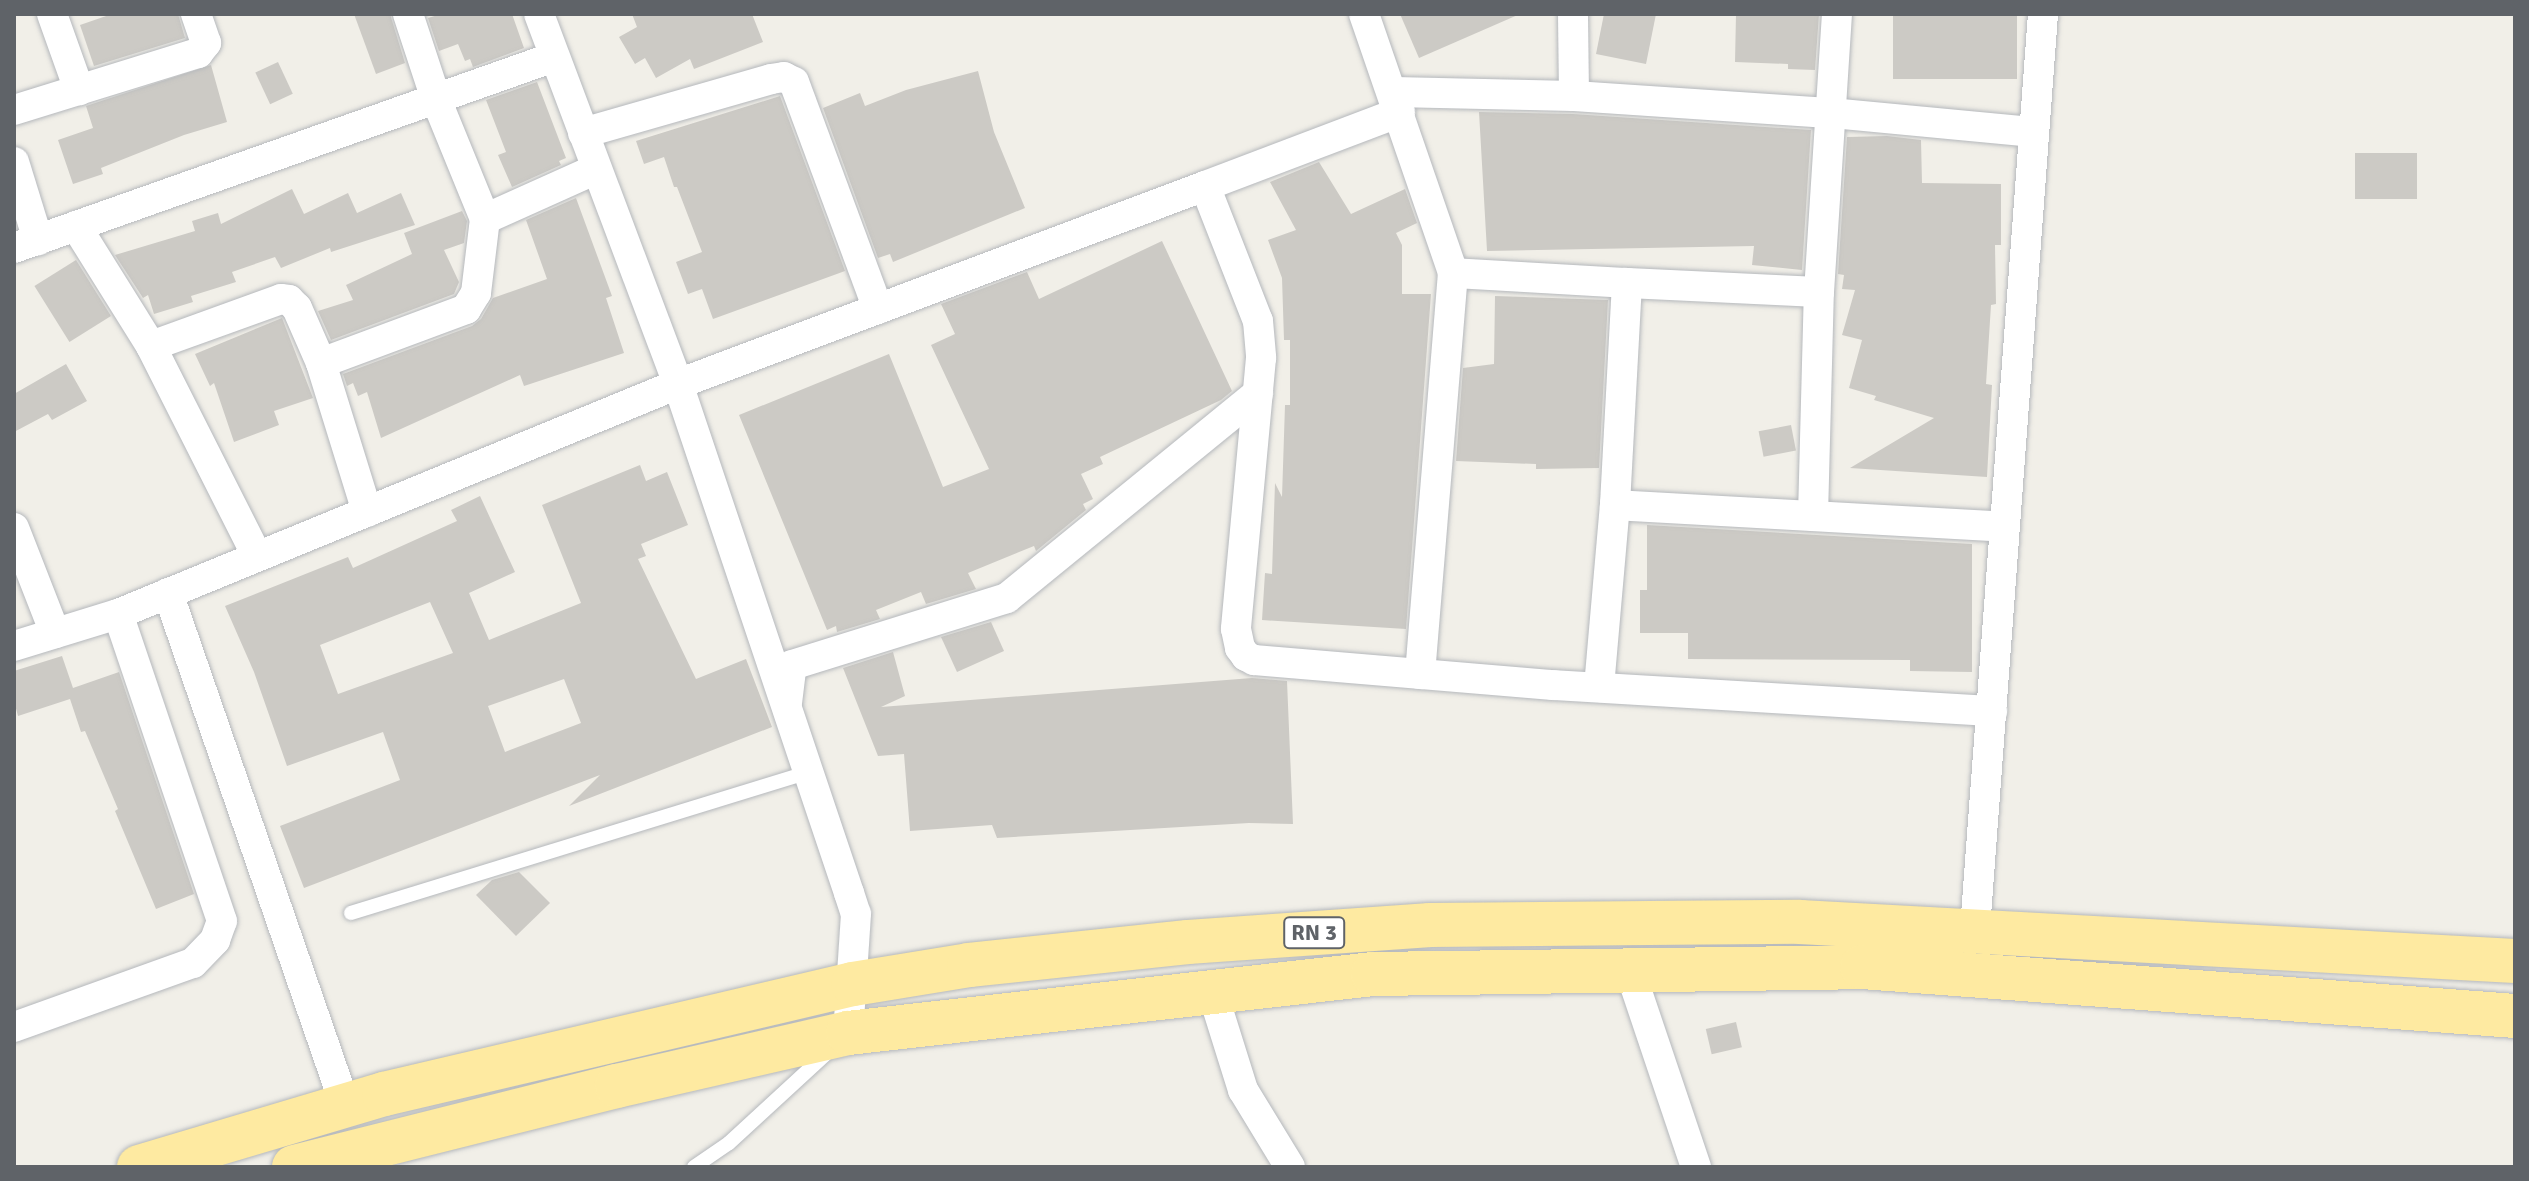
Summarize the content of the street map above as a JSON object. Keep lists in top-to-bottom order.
{
  "streets": {
    "highway": ["RN 3"]
  }
}
